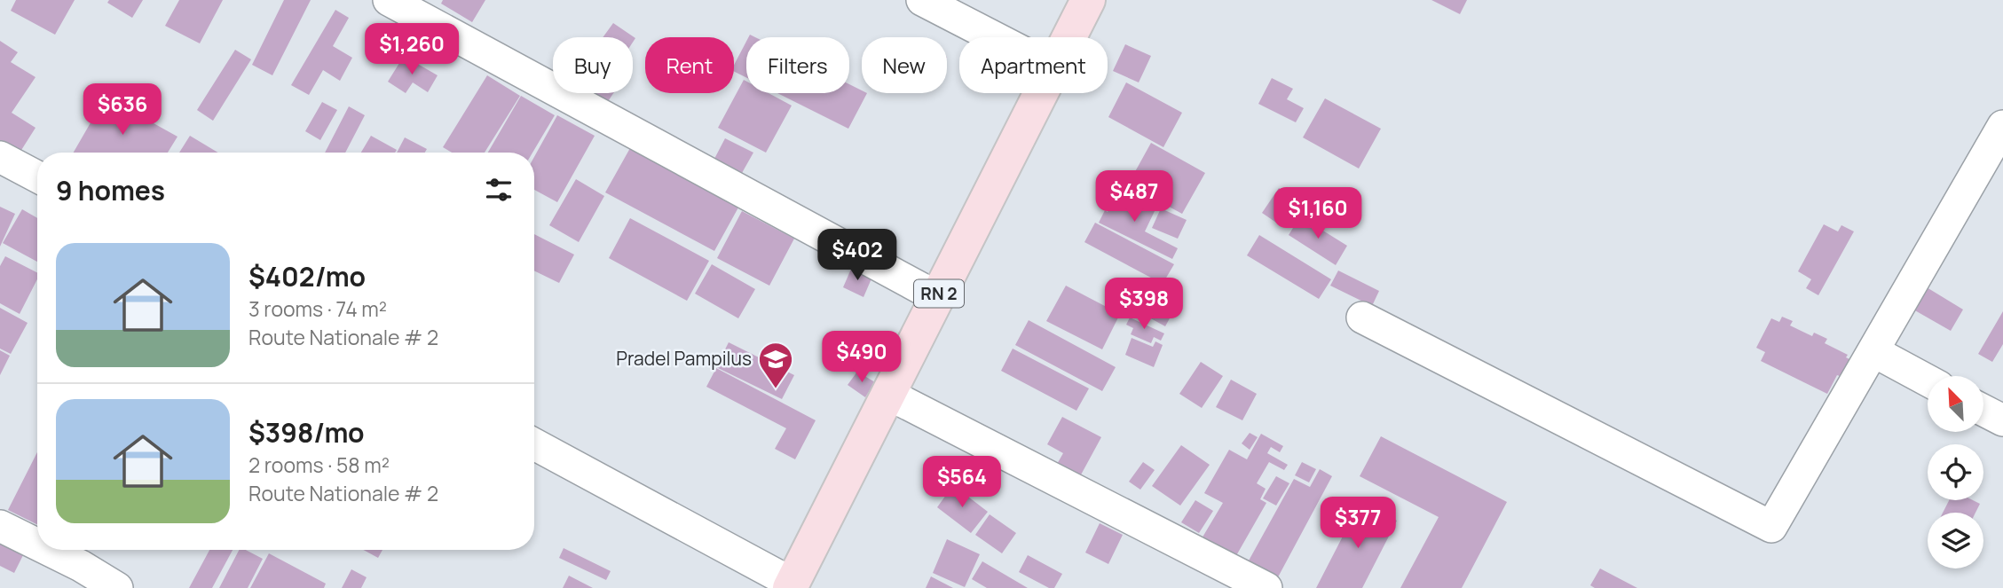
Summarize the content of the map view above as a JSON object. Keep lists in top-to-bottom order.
{
  "streets": {
    "main road": ["RN 2"]
  },
  "places": {
    "school or university": ["Pradel Pampilus"]
  },
  "north": "top left",
  "page": {
    "price": [
      "$1,260",
      "$636",
      "$487",
      "$1,160",
      "$402",
      "$398",
      "$490",
      "$564",
      "$377"
    ],
    "chip": [
      "Buy",
      "Rent",
      "Filters",
      "New",
      "Apartment"
    ],
    "heading": "9 homes",
    "list": [
      {
        "name": "$402/mo",
        "note": "3 rooms · 74 m² · Route Nationale # 2"
      },
      {
        "name": "$398/mo",
        "note": "2 rooms · 58 m² · Route Nationale # 2"
      }
    ]
  }
}
